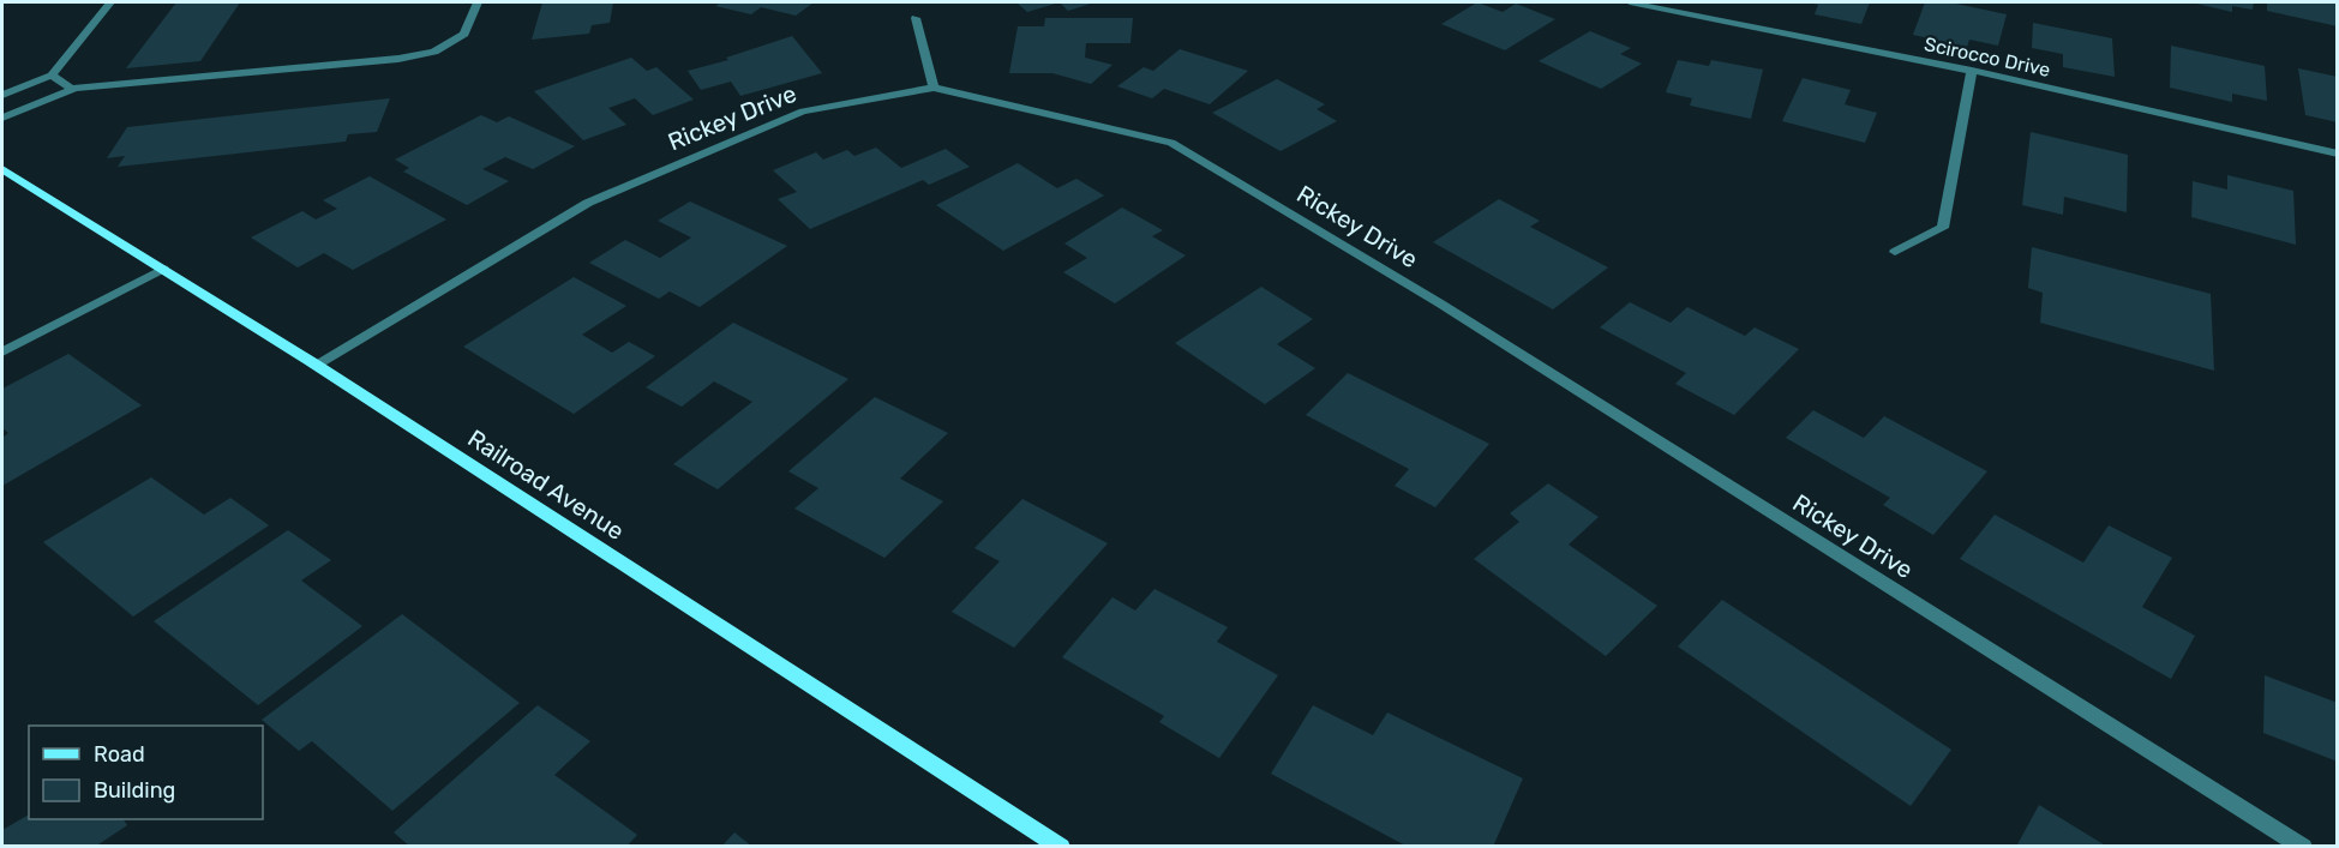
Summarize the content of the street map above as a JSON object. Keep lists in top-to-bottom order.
{
  "streets": {
    "street": ["Scirocco Drive", "Rickey Drive", "Railroad Avenue"]
  },
  "crossings": [
    ["Rickey Drive", "Railroad Avenue"]
  ],
  "legend": ["Road", "Building"]
}
